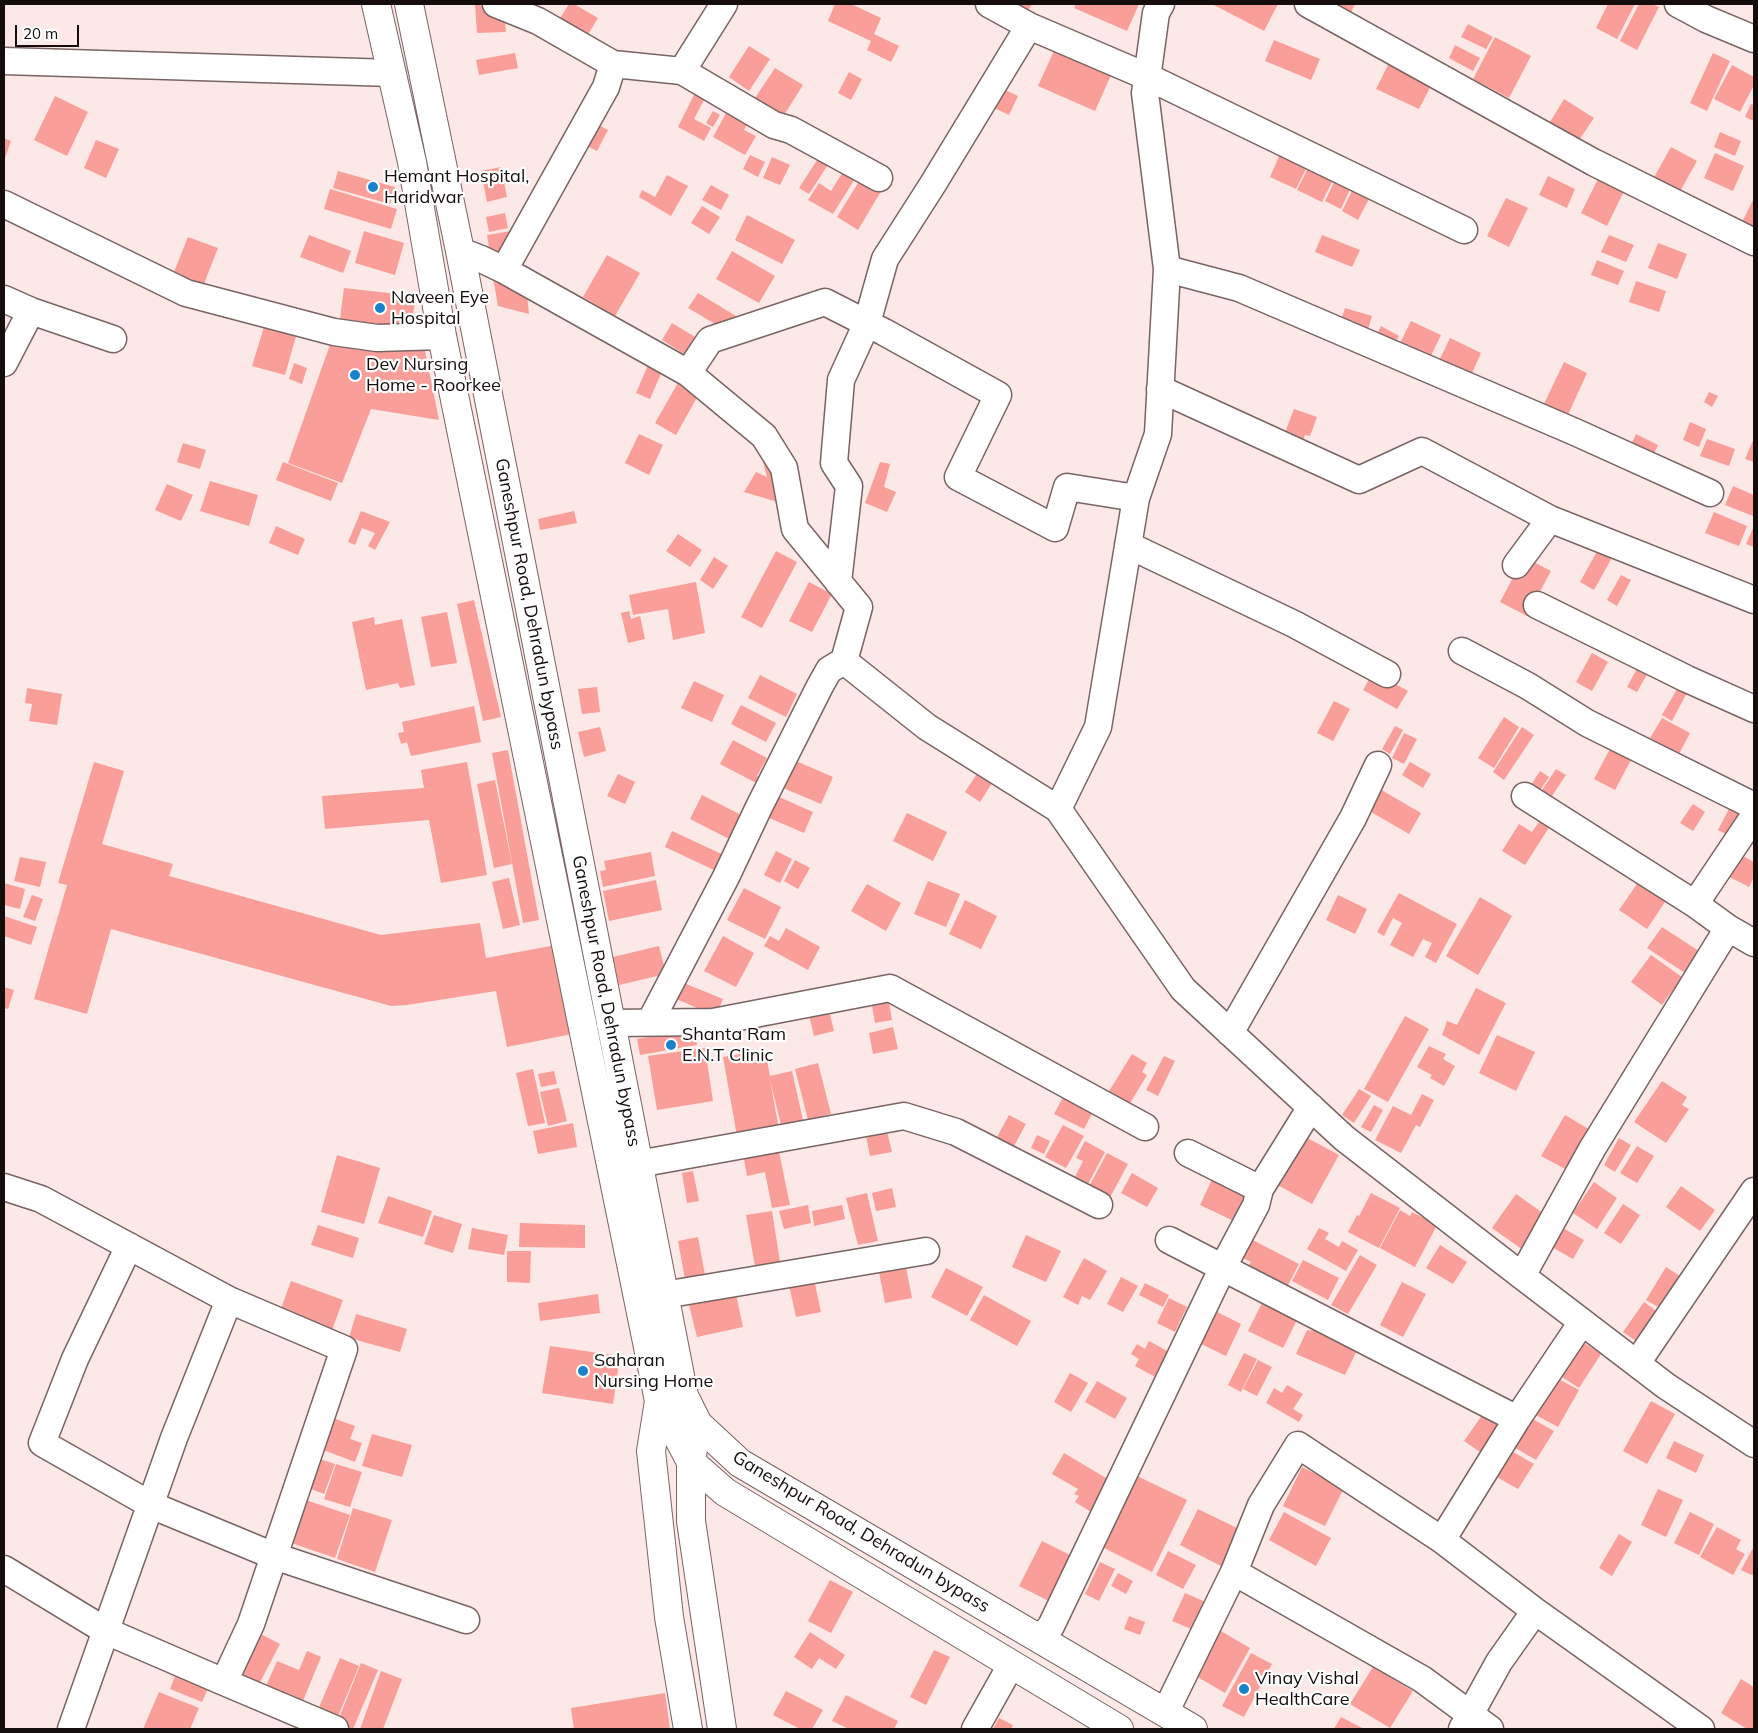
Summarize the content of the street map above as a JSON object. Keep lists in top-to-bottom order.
{
  "streets": {
    "main road": ["Ganeshpur Road, Dehradun bypass"]
  },
  "places": [
    "Hemant Hospital, Haridwar",
    "Naveen Eye Hospital",
    "Dev Nursing Home - Roorkee",
    "Shanta Ram E.N.T Clinic",
    "Saharan Nursing Home",
    "Vinay Vishal HealthCare"
  ],
  "scale_bar": "20 m"
}
